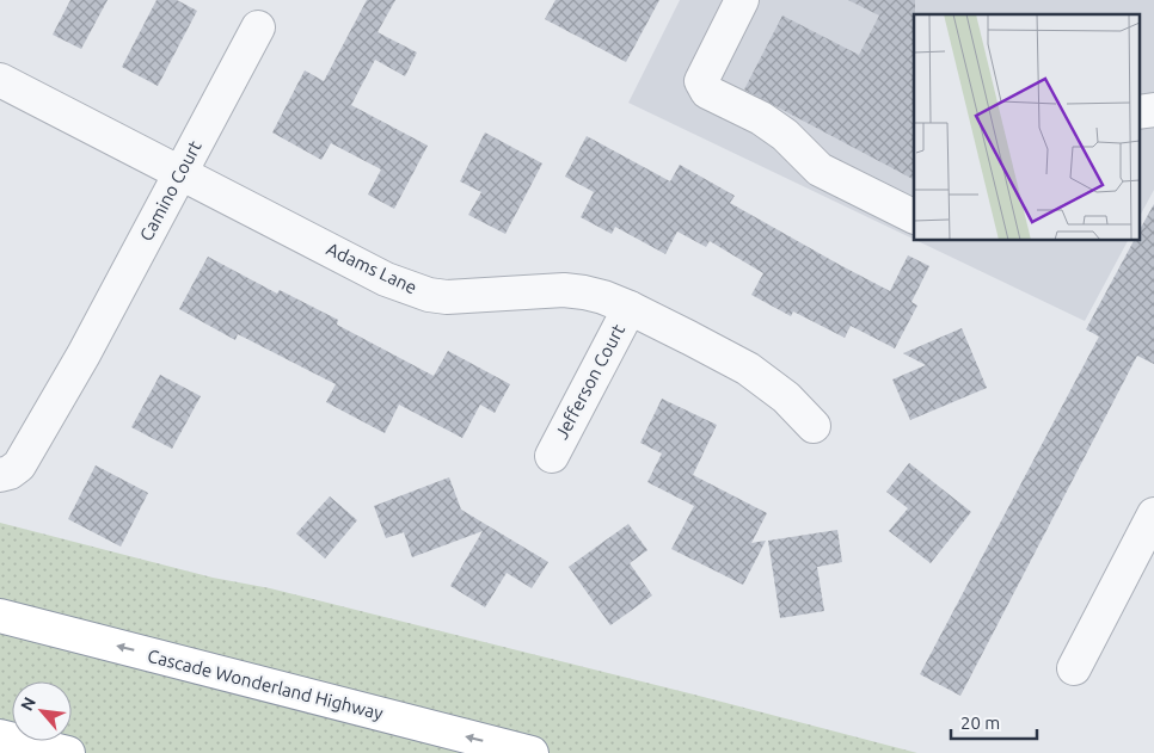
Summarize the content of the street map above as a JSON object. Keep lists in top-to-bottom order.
{
  "streets": {
    "highway": ["Cascade Wonderland Highway"],
    "street": ["Camino Court", "Adams Lane", "Jefferson Court"]
  },
  "crossings": [
    ["Camino Court", "Adams Lane"],
    ["Adams Lane", "Jefferson Court"]
  ],
  "one_way": ["Cascade Wonderland Highway"],
  "scale_bar": "20 m",
  "north": "top left"
}
